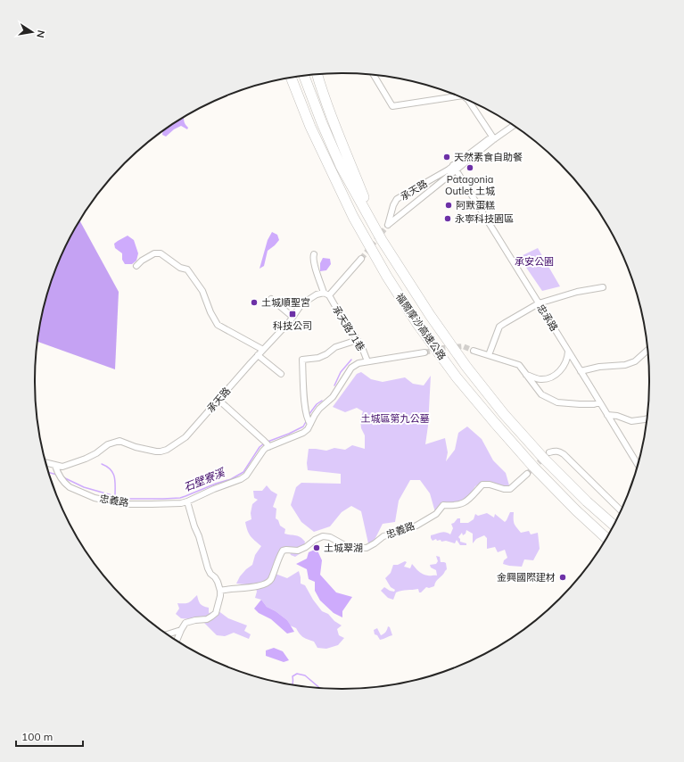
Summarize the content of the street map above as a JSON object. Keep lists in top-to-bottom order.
{
  "streets": {
    "highway": ["福爾摩沙高速公路"],
    "street": [
      "承天路",
      "忠承路",
      "承天路71巷",
      "忠義路"
    ]
  },
  "crossings": [
    ["承天路", "忠承路"],
    ["承天路", "承天路71巷"],
    ["承天路", "忠義路"],
    ["承天路71巷", "忠義路"]
  ],
  "water": ["石壁寮溪"],
  "parks": ["承安公園", "土城區第九公墓"],
  "places": {
    "other": [
      "天然素食自助餐",
      "Patagonia Outlet 土城",
      "阿默蛋糕",
      "永寧科技園區",
      "土城順聖宮",
      "土城翠湖",
      "金興國際建材"
    ],
    "transit": ["科技公司"]
  },
  "scale_bar": "100 m",
  "north": "right"
}
